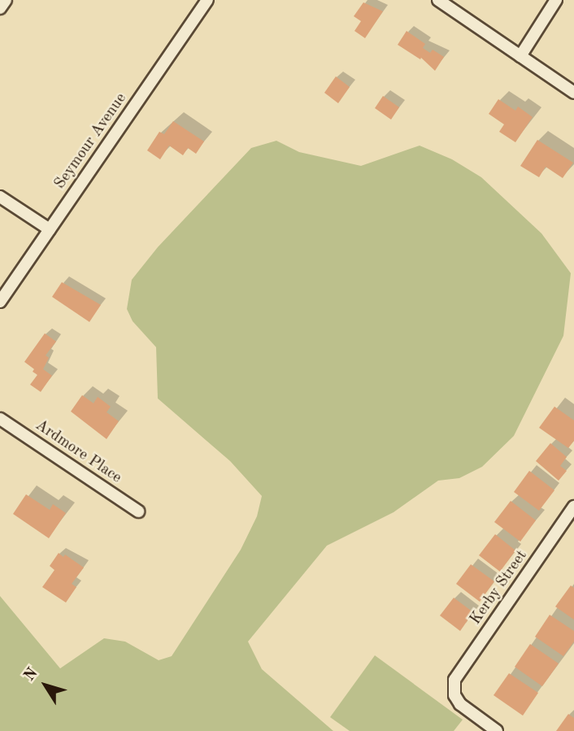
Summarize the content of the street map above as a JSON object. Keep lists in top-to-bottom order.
{
  "streets": {
    "street": ["Seymour Avenue", "Ardmore Place", "Kerby Street"]
  },
  "north": "top left"
}
